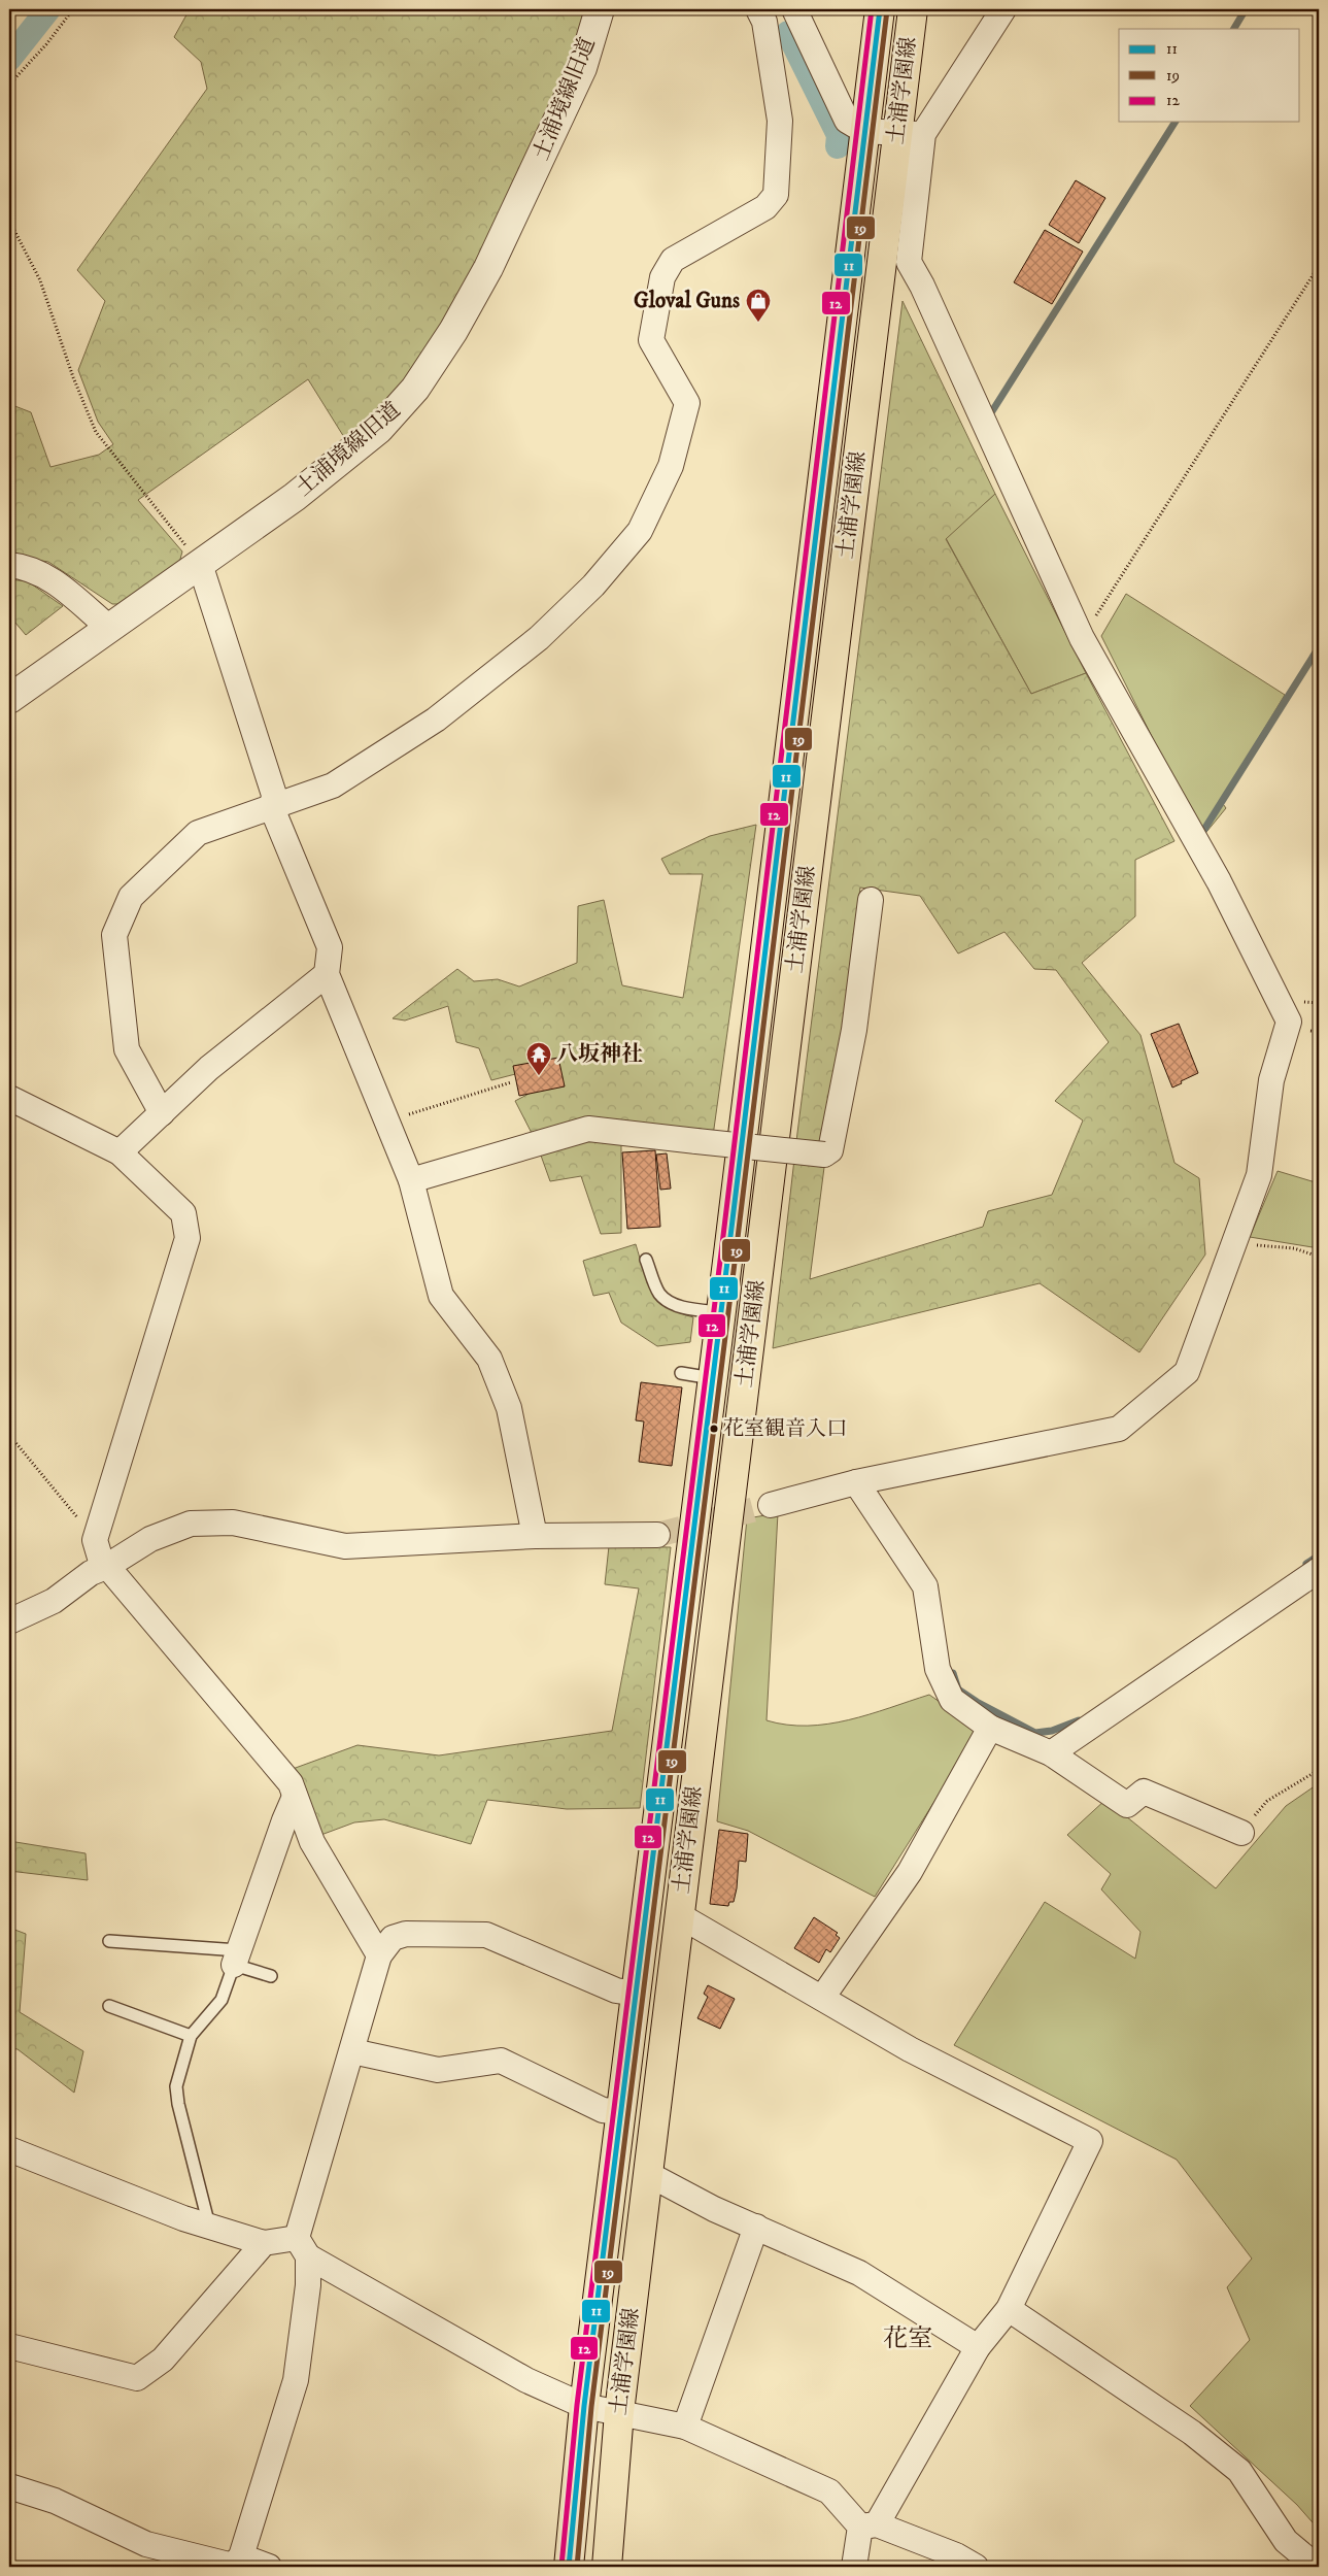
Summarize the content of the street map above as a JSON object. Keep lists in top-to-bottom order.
{
  "streets": {
    "main road": ["土浦学園線"],
    "street": ["土浦境線旧道"]
  },
  "districts": ["花室"],
  "places": {
    "shop": ["Gloval Guns"],
    "temple": ["八坂神社"],
    "other": ["花室観音入口"]
  },
  "lines": ["transit line 11", "transit line 12", "transit line 19"],
  "legend": ["11", "19", "12"]
}
